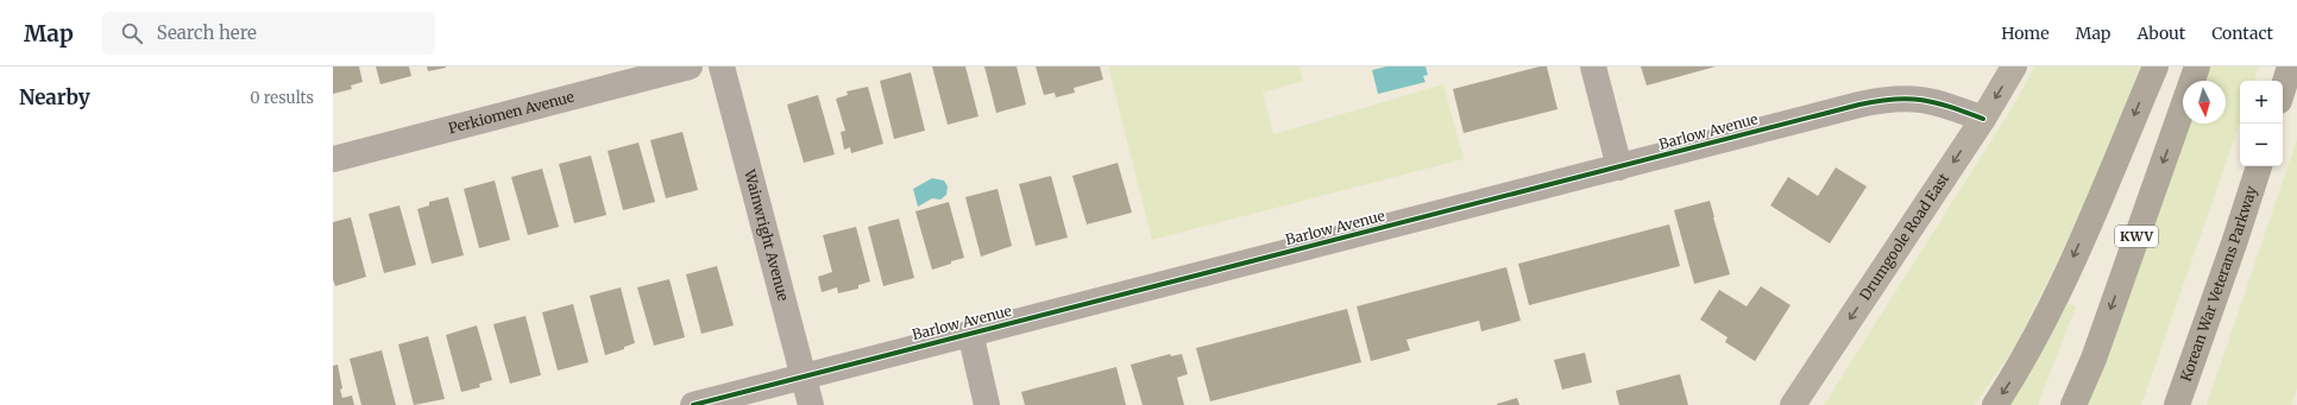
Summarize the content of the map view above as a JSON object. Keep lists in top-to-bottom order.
{
  "streets": {
    "highway": ["KWV", "Korean War Veterans Parkway"],
    "main road": ["Drumgoole Road East"],
    "street": ["Perkiomen Avenue", "Barlow Avenue", "Wainwright Avenue"]
  },
  "crossings": [
    ["Barlow Avenue", "Wainwright Avenue"],
    ["Barlow Avenue", "Drumgoole Road East"]
  ],
  "one_way": ["Drumgoole Road East"],
  "north": "bottom",
  "page": {
    "header": "Map",
    "search": "Search here",
    "nav": [
      "Home",
      "Map",
      "About",
      "Contact"
    ],
    "heading": ["Nearby", "0 results"],
    "map_buttons": ["+", "−"]
  }
}
